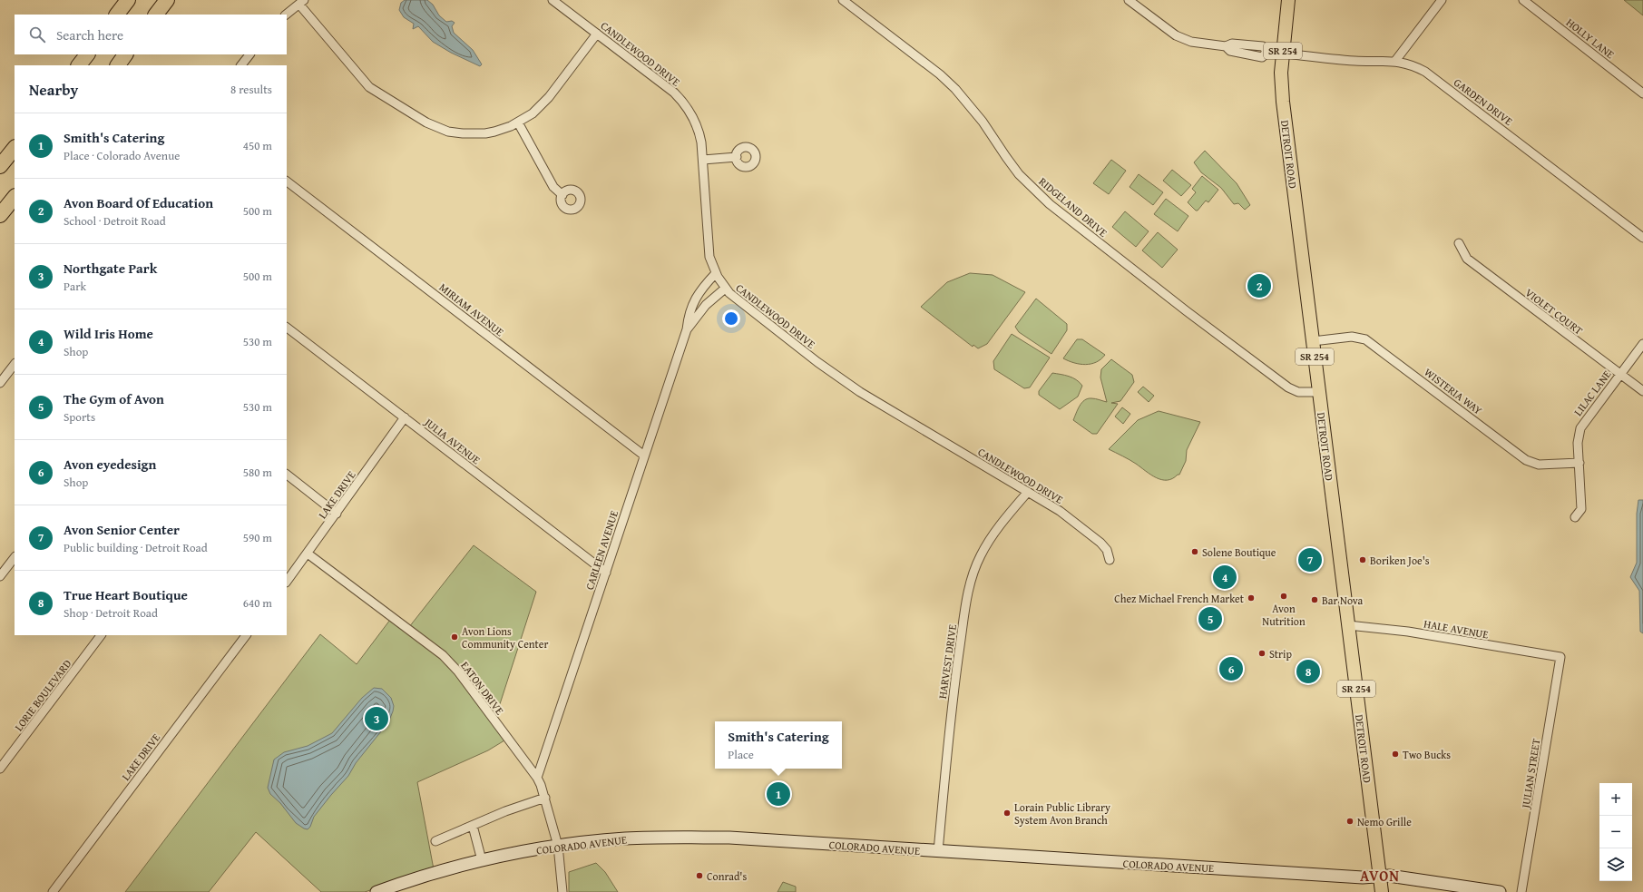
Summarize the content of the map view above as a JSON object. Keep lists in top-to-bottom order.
{
  "streets": {
    "main road": ["SR 254", "DETROIT ROAD", "COLORADO AVENUE"],
    "street": [
      "HOLLY LANE",
      "CANDLEWOOD DRIVE",
      "GARDEN DRIVE",
      "RIDGELAND DRIVE",
      "MIRIAM AVENUE",
      "VIOLET COURT",
      "WISTERIA WAY",
      "LILAC LANE",
      "JULIA AVENUE",
      "LAKE DRIVE",
      "CARLEEN AVENUE",
      "HALE AVENUE",
      "HARVEST DRIVE",
      "EATON DRIVE",
      "LORIE BOULEVARD",
      "JULIAN STREET"
    ]
  },
  "crossings": [
    ["CANDLEWOOD DRIVE", "CARLEEN AVENUE"],
    ["CANDLEWOOD DRIVE", "HARVEST DRIVE"],
    ["GARDEN DRIVE", "DETROIT ROAD"],
    ["DETROIT ROAD", "RIDGELAND DRIVE"],
    ["DETROIT ROAD", "WISTERIA WAY"],
    ["DETROIT ROAD", "HALE AVENUE"],
    ["DETROIT ROAD", "COLORADO AVENUE"],
    ["MIRIAM AVENUE", "CARLEEN AVENUE"],
    ["VIOLET COURT", "LILAC LANE"],
    ["WISTERIA WAY", "LILAC LANE"],
    ["JULIA AVENUE", "LAKE DRIVE"],
    ["JULIA AVENUE", "CARLEEN AVENUE"],
    ["LAKE DRIVE", "EATON DRIVE"],
    ["CARLEEN AVENUE", "EATON DRIVE"],
    ["HALE AVENUE", "JULIAN STREET"],
    ["HARVEST DRIVE", "COLORADO AVENUE"],
    ["EATON DRIVE", "COLORADO AVENUE"]
  ],
  "districts": ["AVON"],
  "places": [
    "Solene Boutique",
    "Boriken Joe's",
    "Avon Nutrition",
    "Chez Michael French Market",
    "Bar Nova",
    "Avon Lions Community Center",
    "Strip",
    "Two Bucks",
    "Lorain Public Library System Avon Branch",
    "Nemo Grille",
    "Conrad's"
  ],
  "page": {
    "search": "Search here",
    "heading": ["Nearby", "8 results"],
    "list": [
      {
        "mark": "1",
        "name": "Smith's Catering",
        "note": "Place · Colorado Avenue",
        "value": "450 m"
      },
      {
        "mark": "2",
        "name": "Avon Board Of Education",
        "note": "School · Detroit Road",
        "value": "500 m"
      },
      {
        "mark": "3",
        "name": "Northgate Park",
        "note": "Park",
        "value": "500 m"
      },
      {
        "mark": "4",
        "name": "Wild Iris Home",
        "note": "Shop",
        "value": "530 m"
      },
      {
        "mark": "5",
        "name": "The Gym of Avon",
        "note": "Sports",
        "value": "530 m"
      },
      {
        "mark": "6",
        "name": "Avon eyedesign",
        "note": "Shop",
        "value": "580 m"
      },
      {
        "mark": "7",
        "name": "Avon Senior Center",
        "note": "Public building · Detroit Road",
        "value": "590 m"
      },
      {
        "mark": "8",
        "name": "True Heart Boutique",
        "note": "Shop · Detroit Road",
        "value": "640 m"
      }
    ],
    "pins": [
      "2",
      "7",
      "4",
      "5",
      "6",
      "8",
      "3",
      "1"
    ],
    "popup": ["Smith's Catering", "Place"],
    "map_buttons": ["+", "−"]
  }
}
